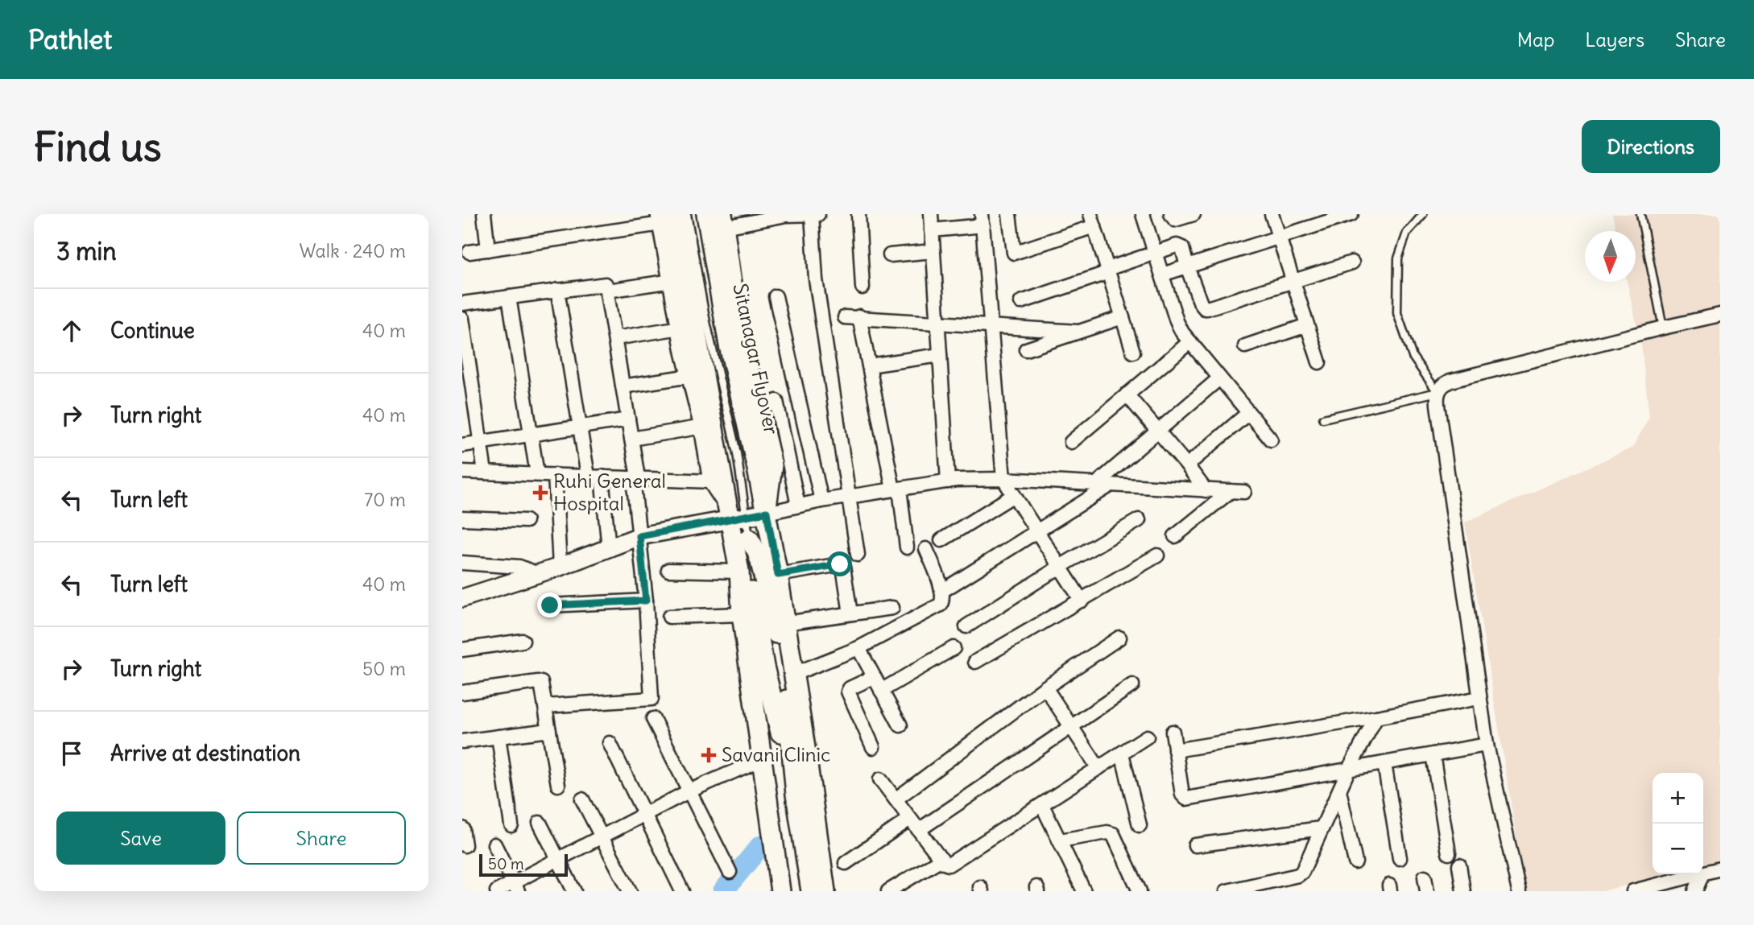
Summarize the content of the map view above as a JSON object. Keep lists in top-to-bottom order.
{
  "streets": {
    "main road": ["Sitanagar Flyover"]
  },
  "places": {
    "health": ["Ruhi General Hospital", "Savani Clinic"]
  },
  "scale_bar": "50 m",
  "north": "bottom",
  "page": {
    "header": "Pathlet",
    "nav": ["Map", "Layers", "Share"],
    "buttons": [
      "Directions",
      ["Save", "Share"]
    ],
    "title": "Find us",
    "heading": ["3 min", "Walk · 240 m"],
    "list": [
      ["Continue", "40 m"],
      ["Turn right", "40 m"],
      ["Turn left", "70 m"],
      ["Turn left", "40 m"],
      ["Turn right", "50 m"],
      "Arrive at destination"
    ],
    "map_buttons": ["+", "−"],
    "scale": "50 m"
  }
}
